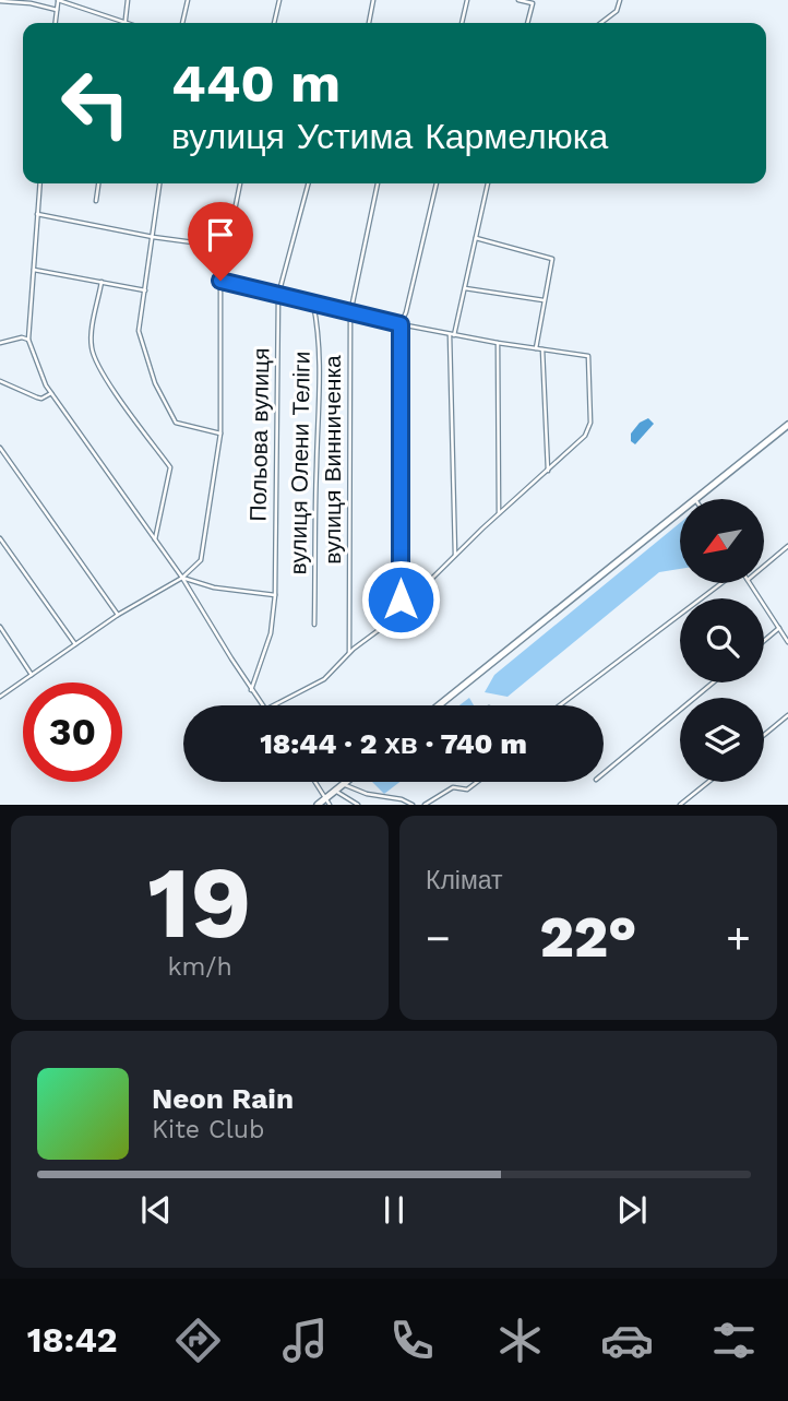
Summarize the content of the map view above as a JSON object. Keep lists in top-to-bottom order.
{
  "streets": {
    "street": ["Польова вулиця", "вулиця Винниченка", "вулиця Олени Теліги"]
  },
  "north": "bottom left",
  "page": {
    "turn": ["440 m", "вулиця Устима Кармелюка"],
    "limit": "30",
    "trip": "18:44 · 2 хв · 740 m",
    "tile": [
      ["19", "km/h"],
      "Клімат"
    ],
    "heat": ["−", "22°", "+"],
    "song": ["Neon Rain", "Kite Club"],
    "tabs": "18:42"
  }
}
